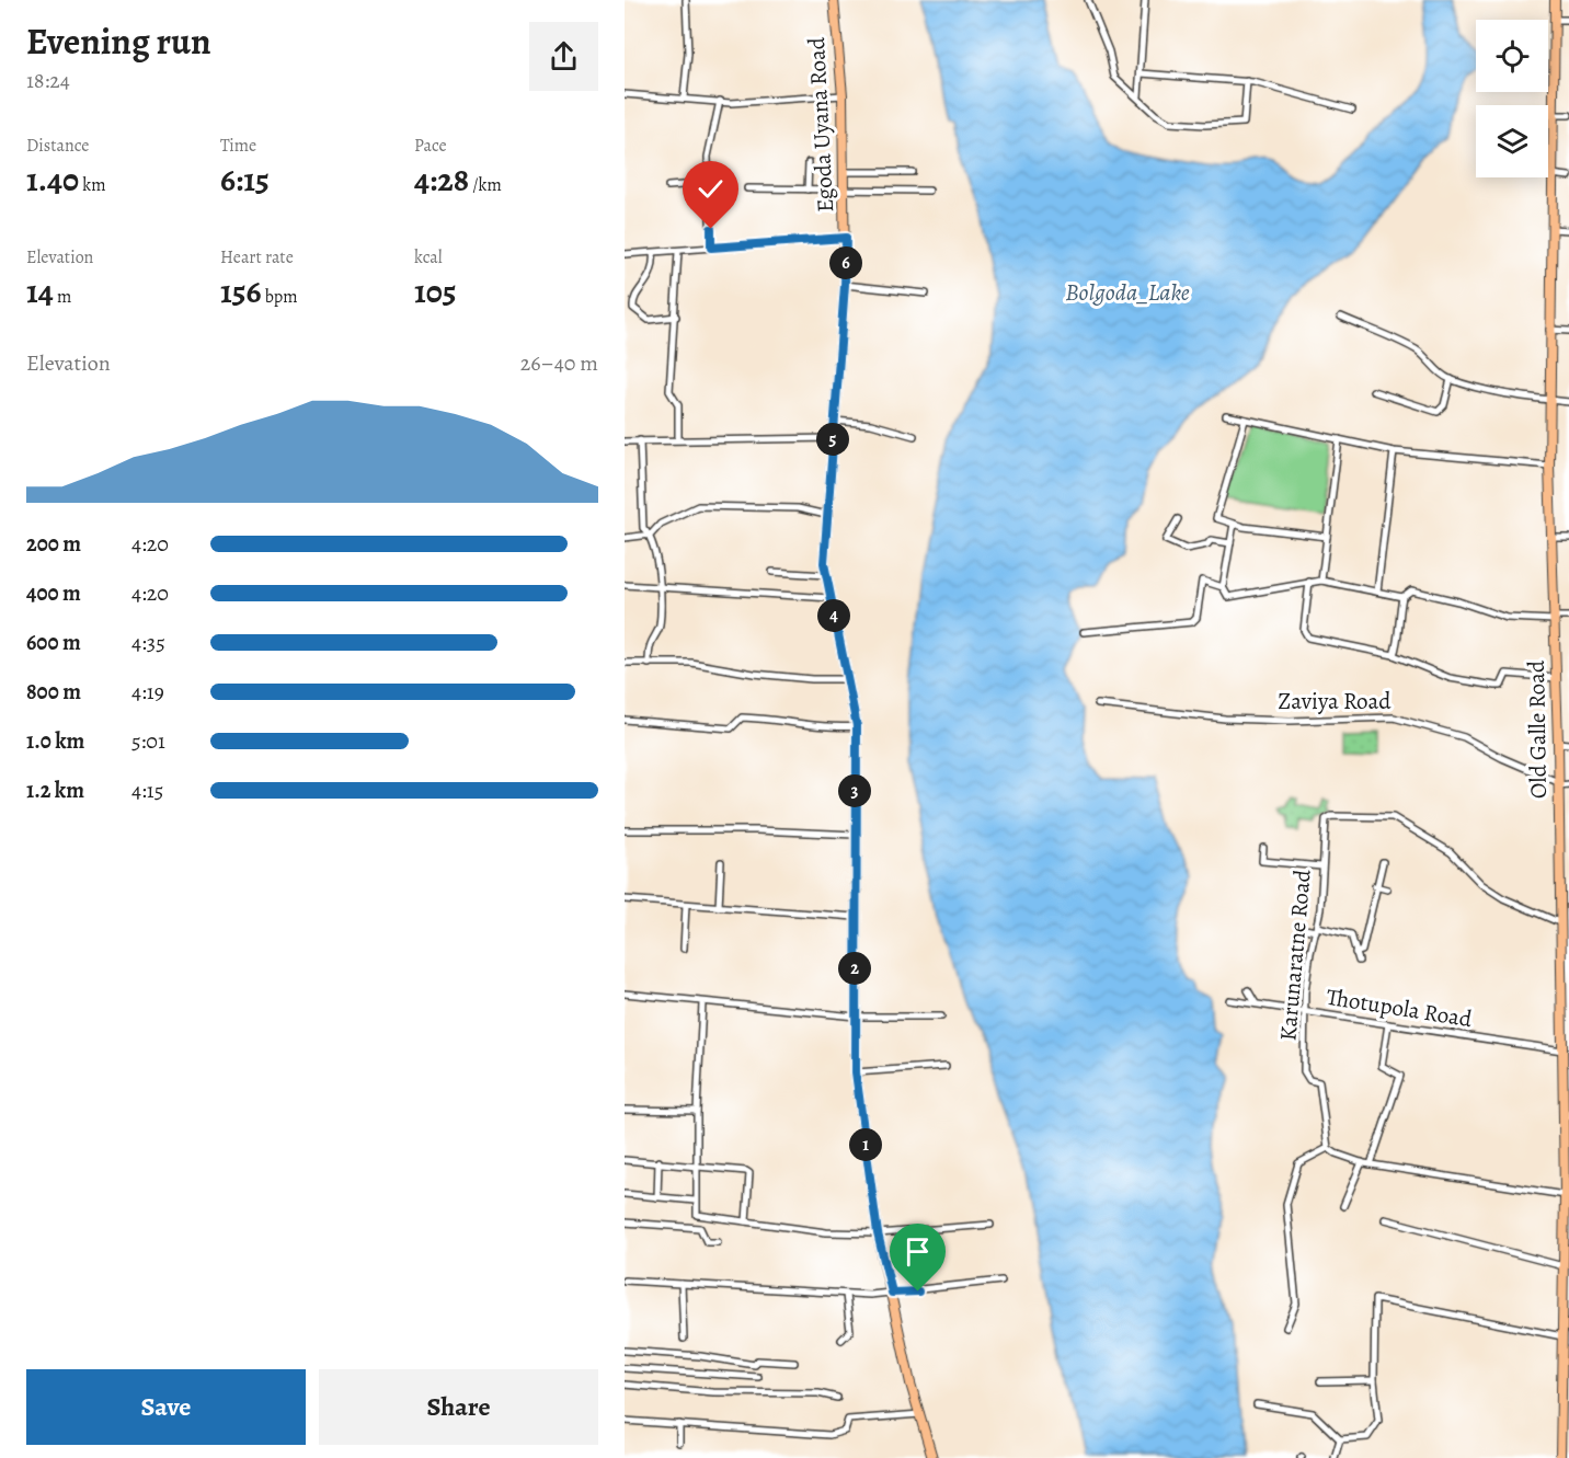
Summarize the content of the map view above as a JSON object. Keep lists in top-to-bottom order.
{
  "streets": {
    "main road": ["Egoda Uyana Road", "Old Galle Road"],
    "street": ["Zaviya Road", "Karunaratne Road", "Thotupola Road"]
  },
  "crossings": [
    ["Zaviya Road", "Old Galle Road"],
    ["Old Galle Road", "Karunaratne Road"],
    ["Old Galle Road", "Thotupola Road"],
    ["Karunaratne Road", "Thotupola Road"]
  ],
  "water": ["Bolgoda_Lake"],
  "page": {
    "heading": ["Evening run", "18:24"],
    "stats": [
      ["Distance", "1.40 km"],
      ["Time", "6:15"],
      ["Pace", "4:28 /km"],
      ["Elevation", "14 m"],
      ["Heart rate", "156 bpm"],
      ["kcal", "105"]
    ],
    "pins": [
      "6",
      "5",
      "4",
      "3",
      "2",
      "1"
    ],
    "chart": ["Elevation", "26–40 m"],
    "list": [
      {
        "name": "200 m",
        "note": "4:20"
      },
      {
        "name": "400 m",
        "note": "4:20"
      },
      {
        "name": "600 m",
        "note": "4:35"
      },
      {
        "name": "800 m",
        "note": "4:19"
      },
      {
        "name": "1.0 km",
        "note": "5:01"
      },
      {
        "name": "1.2 km",
        "note": "4:15"
      }
    ],
    "buttons": ["Save", "Share"]
  }
}
